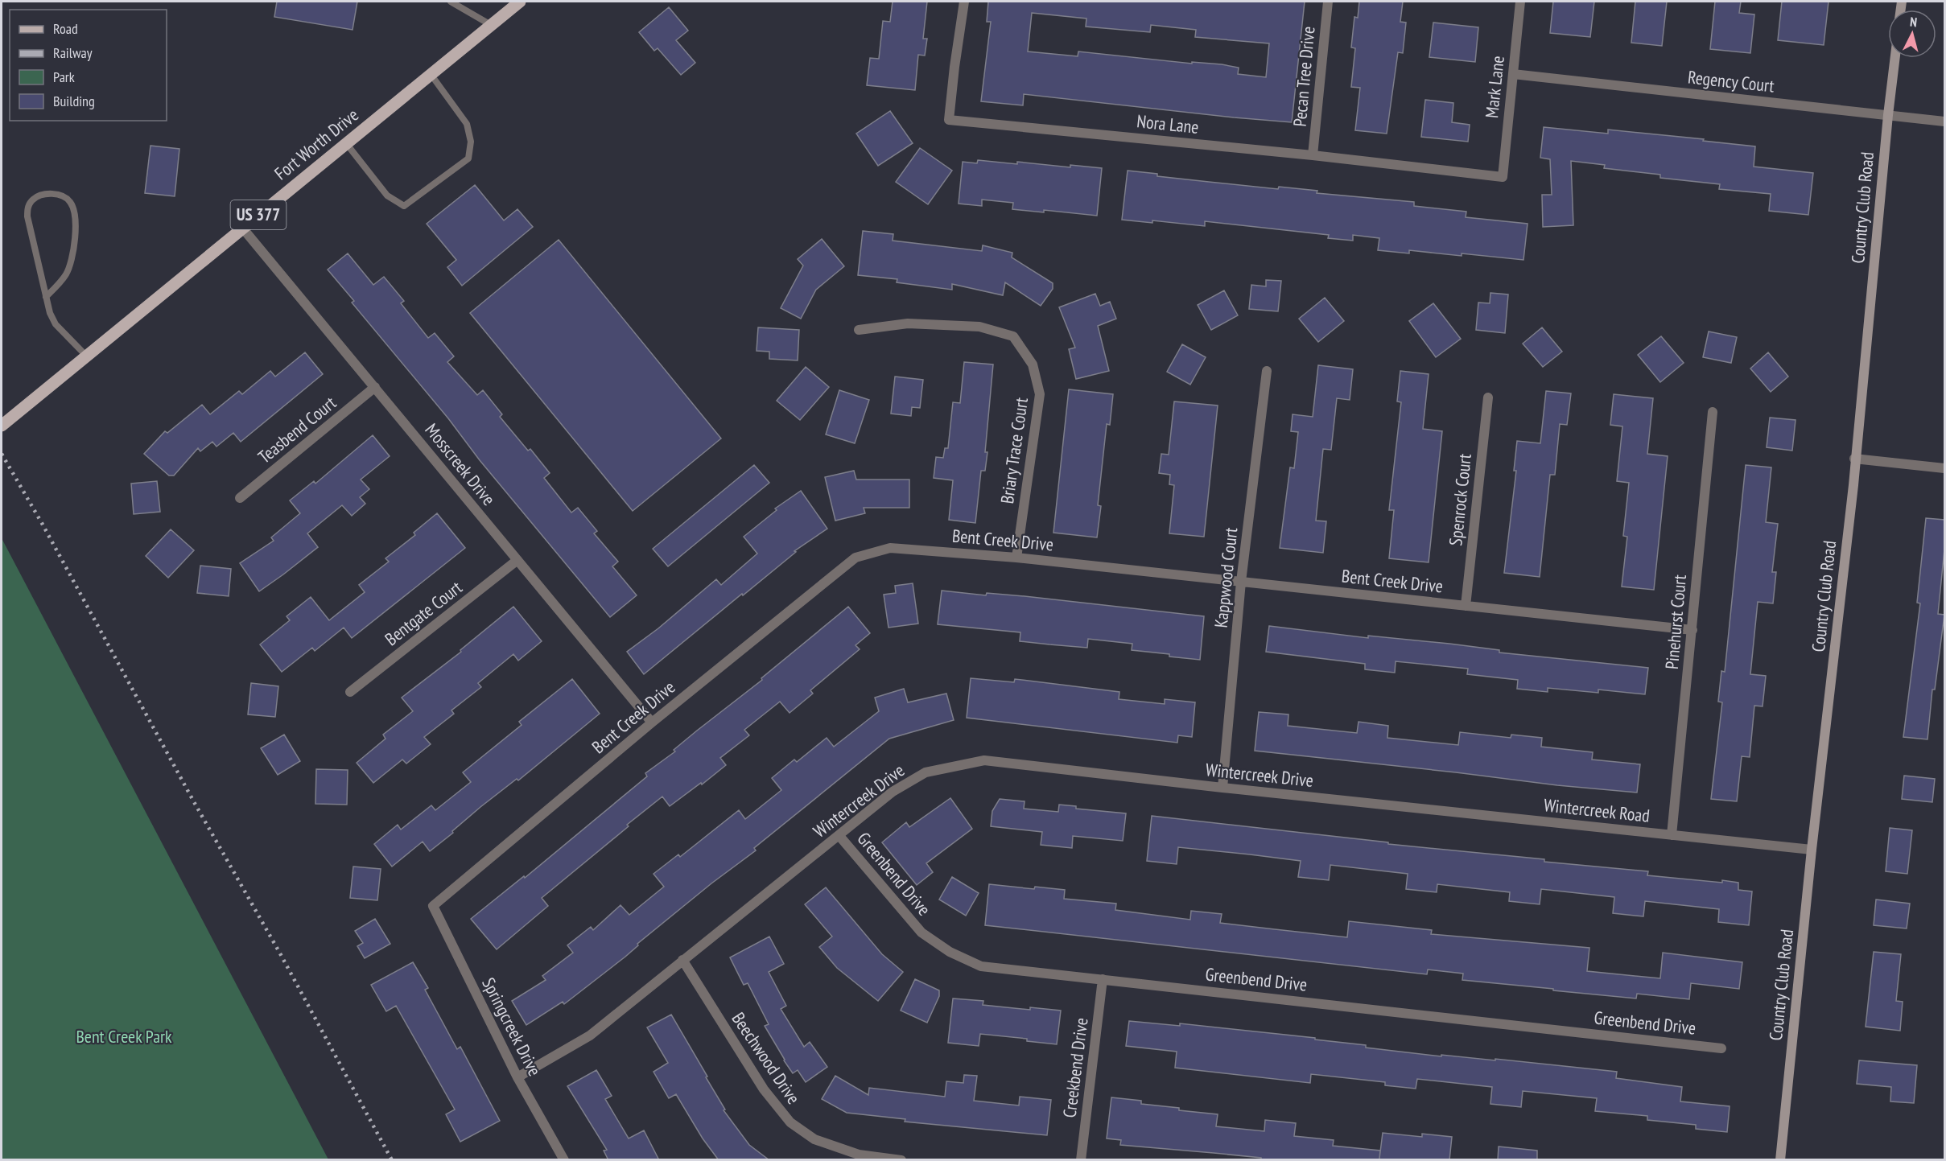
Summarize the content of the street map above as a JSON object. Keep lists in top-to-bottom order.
{
  "streets": {
    "main road": ["Fort Worth Drive", "Country Club Road", "US 377"],
    "street": [
      "Pecan Tree Drive",
      "Regency Court",
      "Mark Lane",
      "Nora Lane",
      "Teasbend Court",
      "Briary Trace Court",
      "Mosscreek Drive",
      "Spenrock Court",
      "Bent Creek Drive",
      "Kappwood Court",
      "Bentgate Court",
      "Pinehurst Court",
      "Wintercreek Drive",
      "Wintercreek Road",
      "Greenbend Drive",
      "Springcreek Drive",
      "Beechwood Drive",
      "Creekbend Drive"
    ]
  },
  "crossings": [
    ["Pecan Tree Drive", "Nora Lane"],
    ["Regency Court", "Mark Lane"],
    ["Regency Court", "Country Club Road"],
    ["Mark Lane", "Nora Lane"],
    ["Fort Worth Drive", "Mosscreek Drive"],
    ["Country Club Road", "Wintercreek Road"],
    ["Teasbend Court", "Mosscreek Drive"],
    ["Briary Trace Court", "Bent Creek Drive"],
    ["Mosscreek Drive", "Bent Creek Drive"],
    ["Mosscreek Drive", "Bentgate Court"],
    ["Spenrock Court", "Bent Creek Drive"],
    ["Bent Creek Drive", "Kappwood Court"],
    ["Bent Creek Drive", "Pinehurst Court"],
    ["Bent Creek Drive", "Springcreek Drive"],
    ["Kappwood Court", "Wintercreek Drive"],
    ["Pinehurst Court", "Wintercreek Road"],
    ["Wintercreek Drive", "Wintercreek Road"],
    ["Wintercreek Drive", "Greenbend Drive"],
    ["Wintercreek Drive", "Springcreek Drive"],
    ["Wintercreek Drive", "Beechwood Drive"],
    ["Greenbend Drive", "Creekbend Drive"]
  ],
  "parks": ["Bent Creek Park"],
  "legend": [
    "Road",
    "Railway",
    "Park",
    "Building"
  ],
  "north": "top"
}
